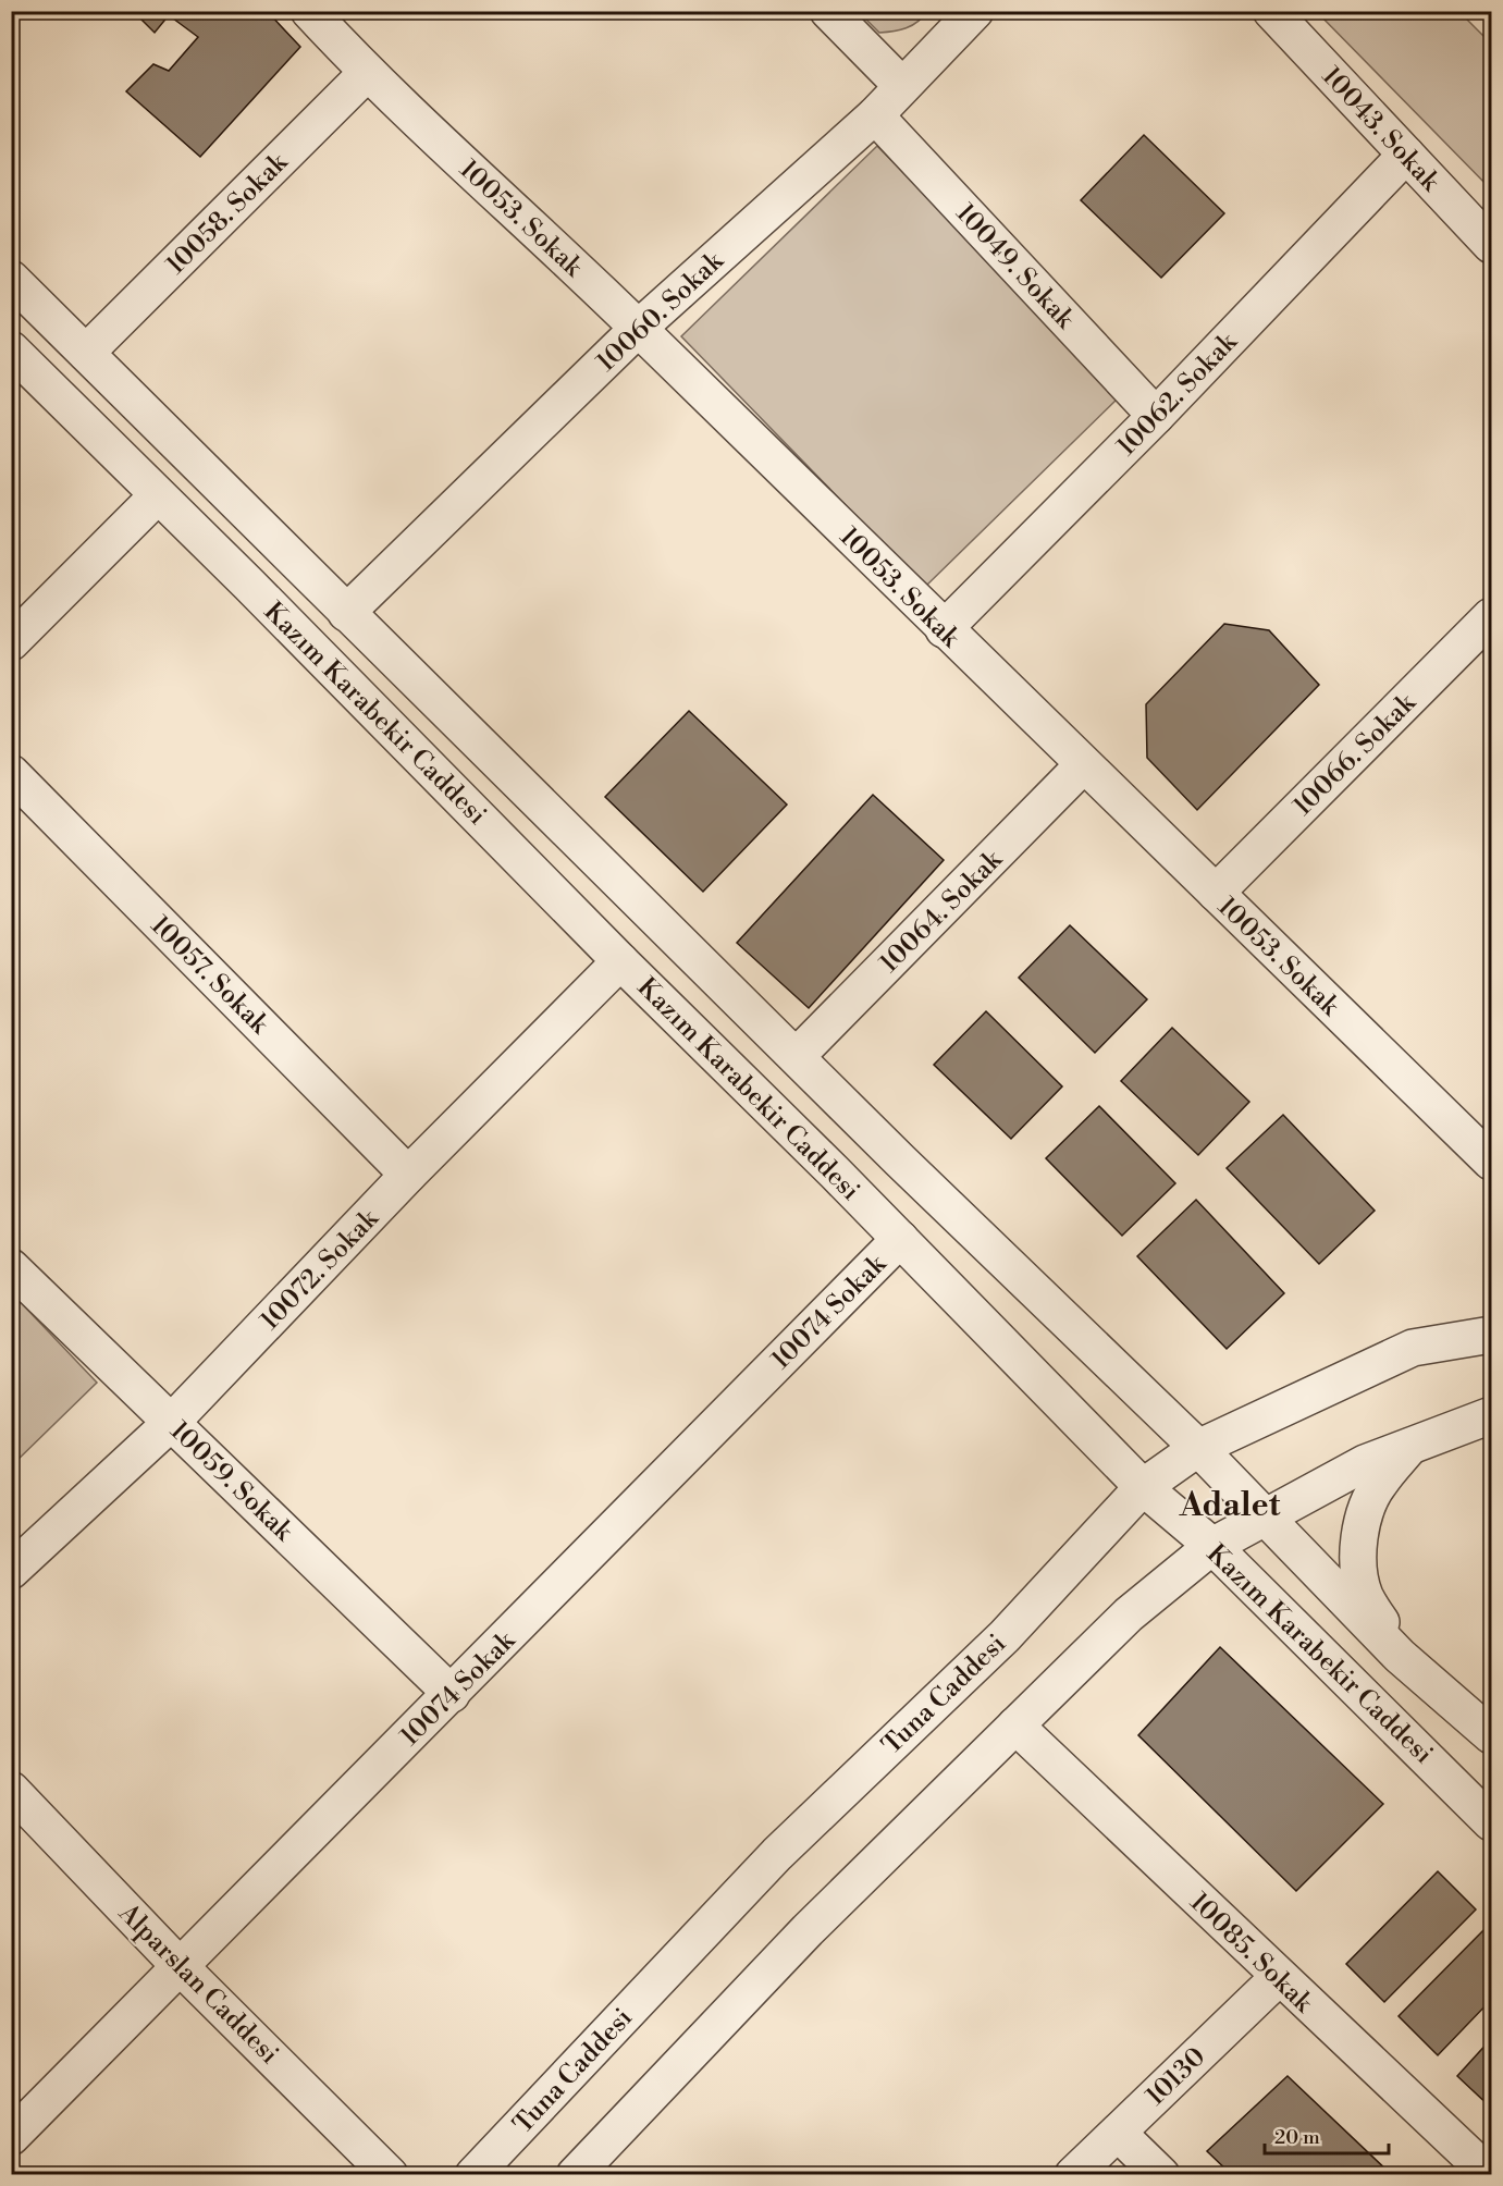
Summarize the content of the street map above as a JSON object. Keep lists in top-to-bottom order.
{
  "streets": {
    "street": [
      "10043. Sokak",
      "10058. Sokak",
      "10053. Sokak",
      "10049. Sokak",
      "10060. Sokak",
      "10062. Sokak",
      "Kazım Karabekir Caddesi",
      "10066. Sokak",
      "10064. Sokak",
      "10057. Sokak",
      "10072. Sokak",
      "10074 Sokak",
      "10059. Sokak",
      "Tuna Caddesi",
      "10085. Sokak",
      "Alparslan Caddesi",
      "10130"
    ]
  },
  "crossings": [
    ["10043. Sokak", "10062. Sokak"],
    ["10058. Sokak", "10053. Sokak"],
    ["10058. Sokak", "Kazım Karabekir Caddesi"],
    ["10053. Sokak", "10060. Sokak"],
    ["10053. Sokak", "10062. Sokak"],
    ["10053. Sokak", "10066. Sokak"],
    ["10053. Sokak", "10064. Sokak"],
    ["10049. Sokak", "10060. Sokak"],
    ["10049. Sokak", "10062. Sokak"],
    ["10060. Sokak", "Kazım Karabekir Caddesi"],
    ["Kazım Karabekir Caddesi", "10064. Sokak"],
    ["Kazım Karabekir Caddesi", "10072. Sokak"],
    ["Kazım Karabekir Caddesi", "10074 Sokak"],
    ["Kazım Karabekir Caddesi", "Tuna Caddesi"],
    ["10057. Sokak", "10072. Sokak"],
    ["10072. Sokak", "10059. Sokak"],
    ["10074 Sokak", "10059. Sokak"],
    ["10074 Sokak", "Alparslan Caddesi"],
    ["10085. Sokak", "10130"]
  ],
  "districts": ["Adalet"],
  "scale_bar": "20 m"
}
